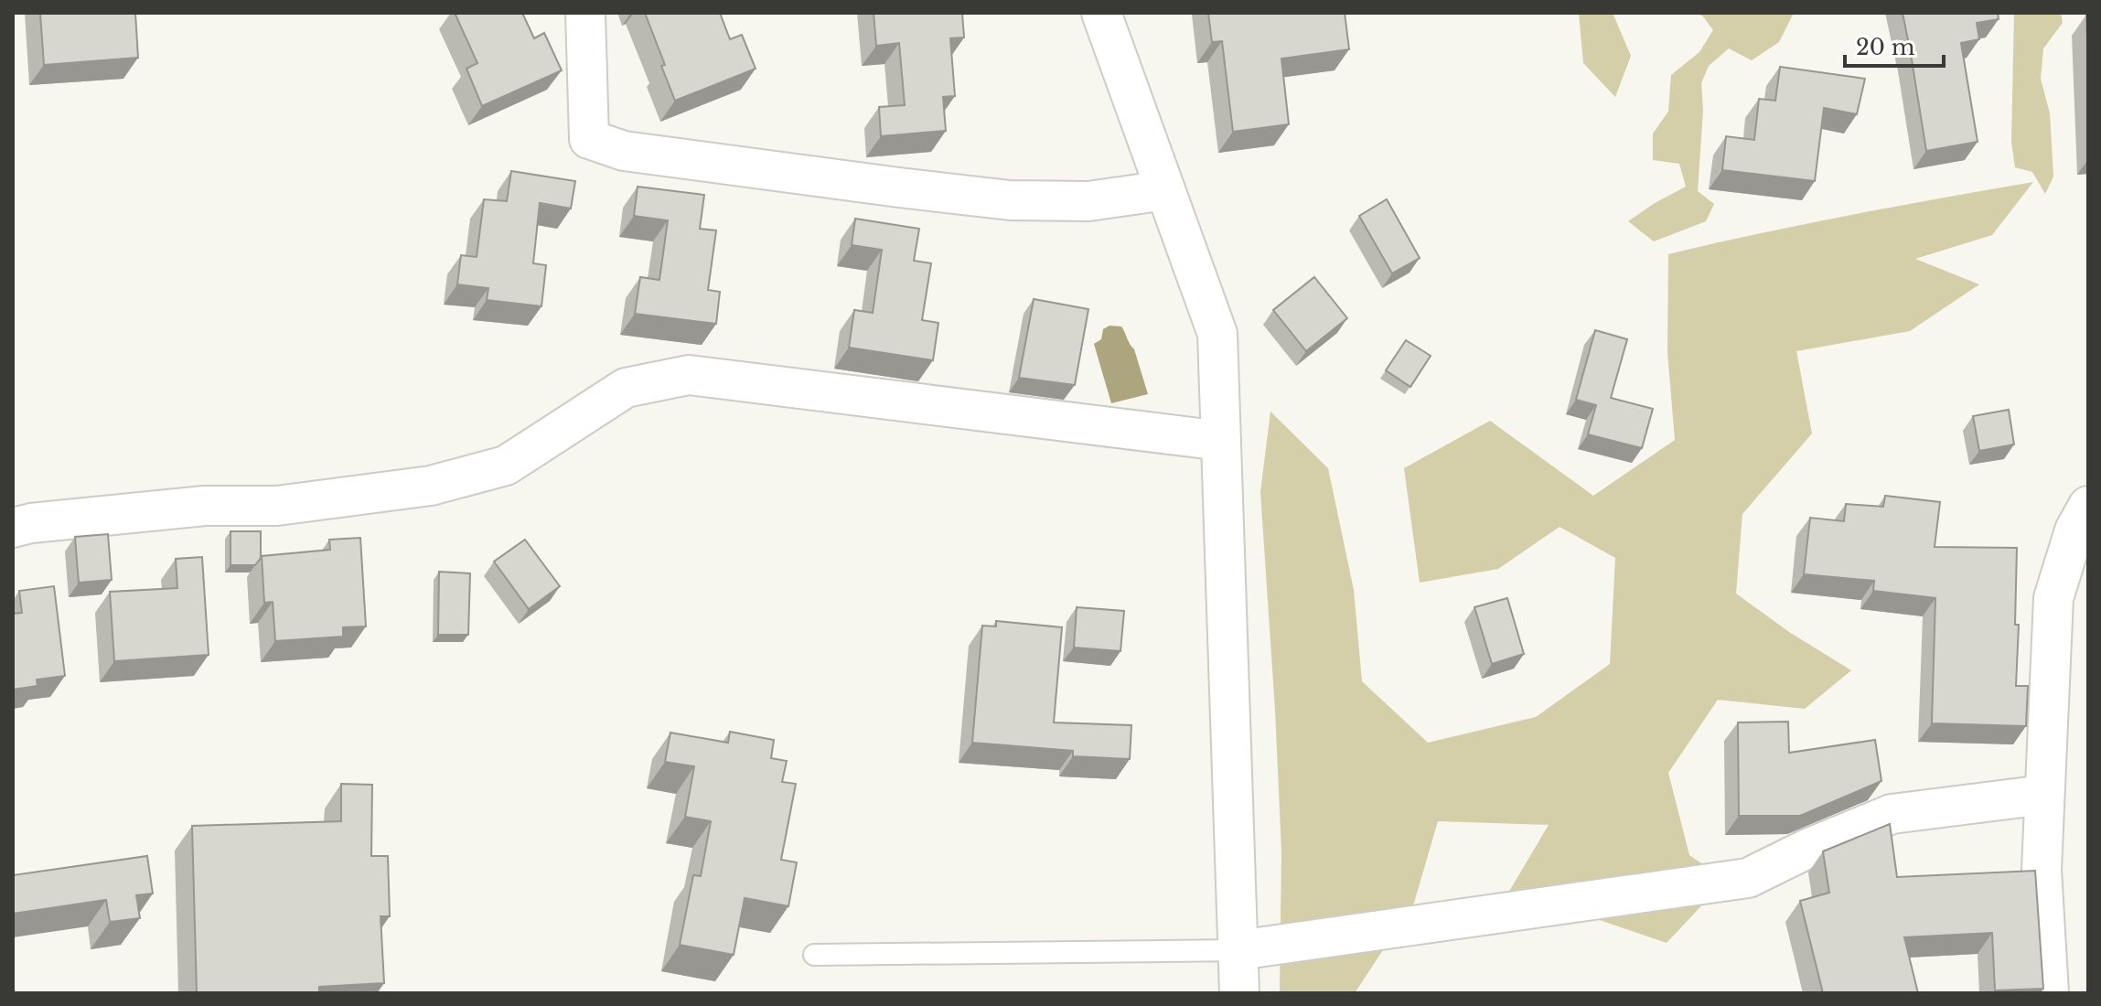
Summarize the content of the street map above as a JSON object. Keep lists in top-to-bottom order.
{
  "scale_bar": "20 m"
}
